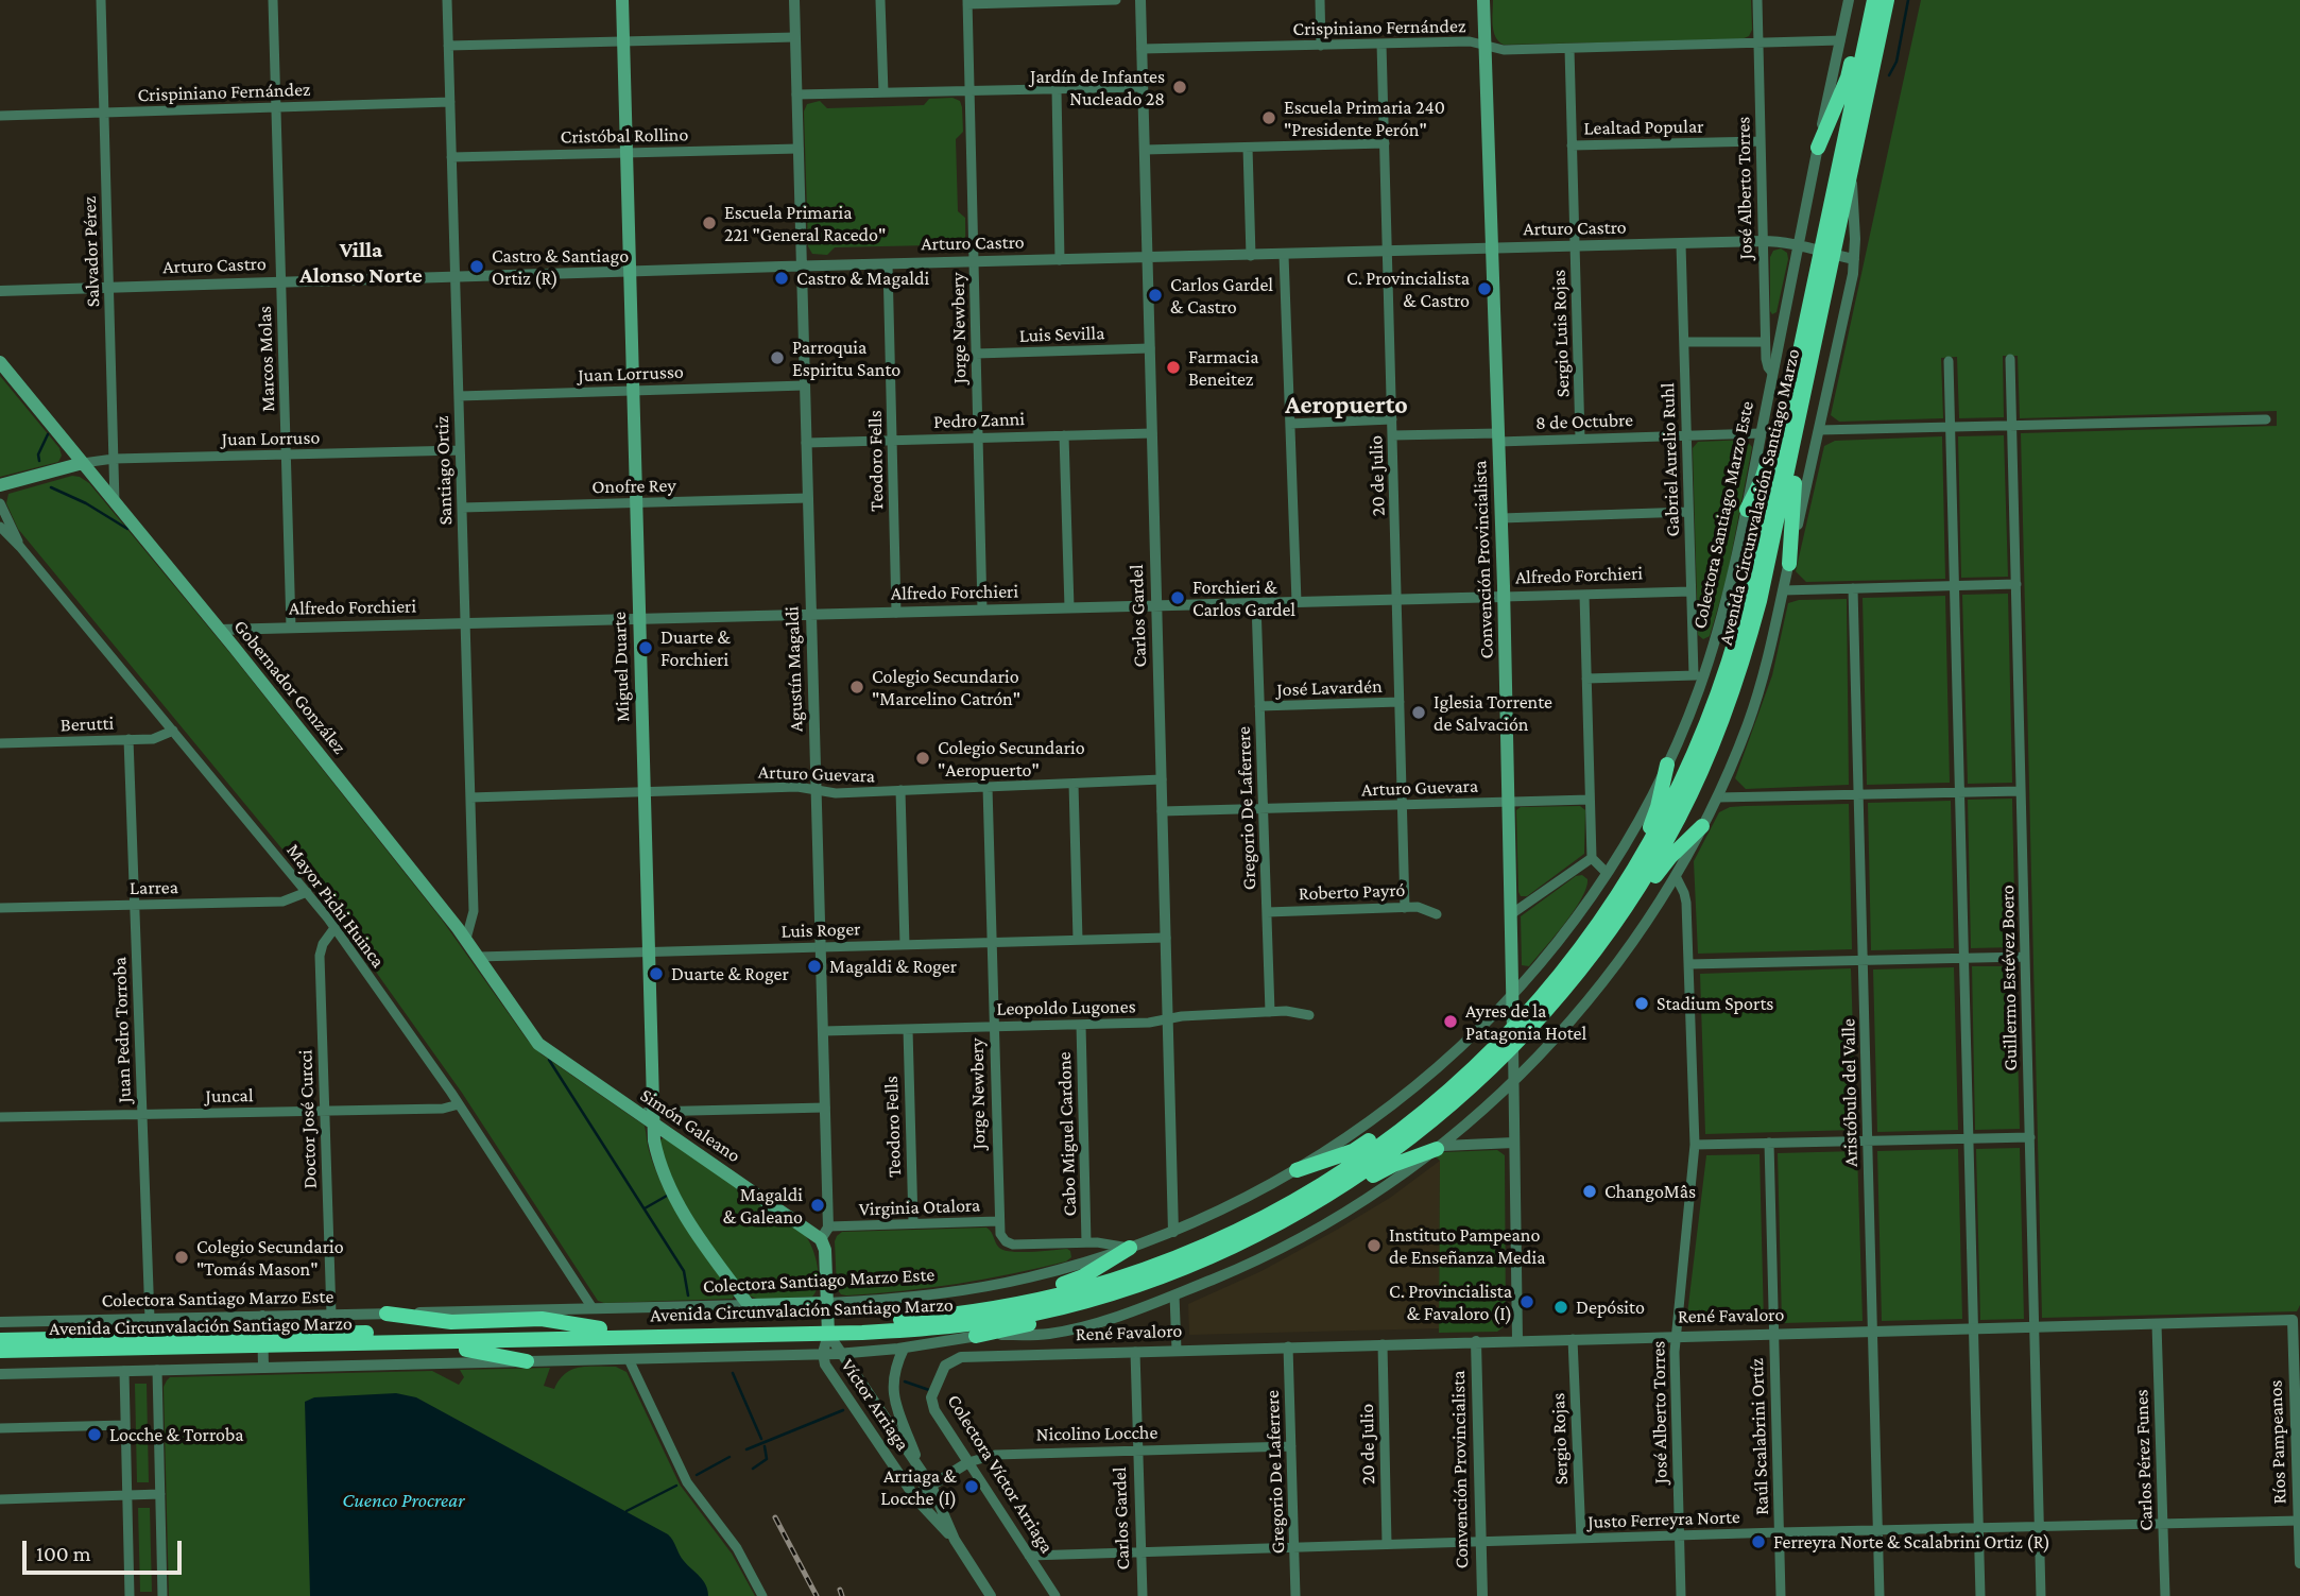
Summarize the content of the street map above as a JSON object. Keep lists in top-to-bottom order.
{
  "streets": {
    "highway": ["Avenida Circunvalación Santiago Marzo"],
    "main road": [
      "Colectora Santiago Marzo Este",
      "Convención Provincialista",
      "Miguel Duarte",
      "Gobernador González",
      "Simón Galeano"
    ],
    "street": [
      "Crispiniano Fernández",
      "Lealtad Popular",
      "Cristóbal Rollino",
      "José Alberto Torres",
      "Arturo Castro",
      "Salvador Pérez",
      "Jorge Newbery",
      "Sergio Luis Rojas",
      "Luis Sevilla",
      "Marcos Molas",
      "Juan Lorrusso",
      "Pedro Zanni",
      "8 de Octubre",
      "Juan Lorruso",
      "Gabriel Aurelio Ruhl",
      "Teodoro Fells",
      "Santiago Ortiz",
      "20 de Julio",
      "Onofre Rey",
      "Alfredo Forchieri",
      "Carlos Gardel",
      "Agustín Magaldi",
      "José Lavardén",
      "Berutti",
      "Arturo Guevara",
      "Gregorio De Laferrere",
      "Larrea",
      "Roberto Payró",
      "Mayor Pichi Huinca",
      "Luis Roger",
      "Guillermo Estévez Boero",
      "Leopoldo Lugones",
      "Juan Pedro Torroba",
      "Aristóbulo del Valle",
      "Juncal",
      "Doctor José Curcci",
      "Cabo Miguel Cardone",
      "Virginia Otalora",
      "René Favaloro",
      "Víctor Arriaga",
      "Nicolino Locche",
      "Raúl Scalabrini Ortíz",
      "Sergio Rojas",
      "Ríos Pampeanos",
      "Carlos Pérez Funes",
      "Colectora Víctor Arriaga",
      "Justo Ferreyra Norte"
    ]
  },
  "crossings": [
    ["Crispiniano Fernández", "José Alberto Torres"],
    ["Crispiniano Fernández", "Salvador Pérez"],
    ["Crispiniano Fernández", "Sergio Luis Rojas"],
    ["Crispiniano Fernández", "Marcos Molas"],
    ["Crispiniano Fernández", "Santiago Ortiz"],
    ["Crispiniano Fernández", "20 de Julio"],
    ["Crispiniano Fernández", "Colectora Santiago Marzo Este"],
    ["Crispiniano Fernández", "Convención Provincialista"],
    ["Crispiniano Fernández", "Carlos Gardel"],
    ["Lealtad Popular", "José Alberto Torres"],
    ["Lealtad Popular", "Sergio Luis Rojas"],
    ["Cristóbal Rollino", "Santiago Ortiz"],
    ["Cristóbal Rollino", "Miguel Duarte"],
    ["Cristóbal Rollino", "Agustín Magaldi"],
    ["José Alberto Torres", "Arturo Castro"],
    ["José Alberto Torres", "Colectora Santiago Marzo Este"],
    ["José Alberto Torres", "René Favaloro"],
    ["José Alberto Torres", "Justo Ferreyra Norte"],
    ["Arturo Castro", "Salvador Pérez"],
    ["Arturo Castro", "Jorge Newbery"],
    ["Arturo Castro", "Sergio Luis Rojas"],
    ["Arturo Castro", "Marcos Molas"],
    ["Arturo Castro", "Gabriel Aurelio Ruhl"],
    ["Arturo Castro", "Teodoro Fells"],
    ["Arturo Castro", "Santiago Ortiz"],
    ["Arturo Castro", "20 de Julio"],
    ["Arturo Castro", "Avenida Circunvalación Santiago Marzo"],
    ["Arturo Castro", "Colectora Santiago Marzo Este"],
    ["Arturo Castro", "Convención Provincialista"],
    ["Arturo Castro", "Carlos Gardel"],
    ["Arturo Castro", "Miguel Duarte"],
    ["Arturo Castro", "Agustín Magaldi"],
    ["Salvador Pérez", "Juan Lorruso"],
    ["Salvador Pérez", "Gobernador González"],
    ["Jorge Newbery", "Luis Sevilla"],
    ["Jorge Newbery", "Pedro Zanni"],
    ["Jorge Newbery", "Alfredo Forchieri"],
    ["Jorge Newbery", "Arturo Guevara"],
    ["Jorge Newbery", "Luis Roger"],
    ["Jorge Newbery", "Leopoldo Lugones"],
    ["Jorge Newbery", "Virginia Otalora"],
    ["Sergio Luis Rojas", "8 de Octubre"],
    ["Luis Sevilla", "Carlos Gardel"],
    ["Marcos Molas", "Juan Lorruso"],
    ["Marcos Molas", "Alfredo Forchieri"],
    ["Juan Lorrusso", "Santiago Ortiz"],
    ["Juan Lorrusso", "Miguel Duarte"],
    ["Juan Lorrusso", "Agustín Magaldi"],
    ["Pedro Zanni", "Teodoro Fells"],
    ["Pedro Zanni", "Carlos Gardel"],
    ["Pedro Zanni", "Agustín Magaldi"],
    ["8 de Octubre", "Gabriel Aurelio Ruhl"],
    ["8 de Octubre", "20 de Julio"],
    ["8 de Octubre", "Colectora Santiago Marzo Este"],
    ["8 de Octubre", "Convención Provincialista"],
    ["Juan Lorruso", "Santiago Ortiz"],
    ["Juan Lorruso", "Gobernador González"],
    ["Gabriel Aurelio Ruhl", "Colectora Santiago Marzo Este"],
    ["Gabriel Aurelio Ruhl", "Alfredo Forchieri"],
    ["Teodoro Fells", "Alfredo Forchieri"],
    ["Teodoro Fells", "Leopoldo Lugones"],
    ["Teodoro Fells", "Virginia Otalora"],
    ["Santiago Ortiz", "Onofre Rey"],
    ["Santiago Ortiz", "Alfredo Forchieri"],
    ["Santiago Ortiz", "Gobernador González"],
    ["Santiago Ortiz", "Arturo Guevara"],
    ["20 de Julio", "Alfredo Forchieri"],
    ["20 de Julio", "José Lavardén"],
    ["20 de Julio", "Arturo Guevara"],
    ["20 de Julio", "Roberto Payró"],
    ["20 de Julio", "René Favaloro"],
    ["20 de Julio", "Justo Ferreyra Norte"],
    ["Onofre Rey", "Miguel Duarte"],
    ["Onofre Rey", "Agustín Magaldi"],
    ["Avenida Circunvalación Santiago Marzo", "Convención Provincialista"],
    ["Avenida Circunvalación Santiago Marzo", "Víctor Arriaga"],
    ["Colectora Santiago Marzo Este", "Convención Provincialista"],
    ["Colectora Santiago Marzo Este", "Carlos Gardel"],
    ["Colectora Santiago Marzo Este", "Miguel Duarte"],
    ["Colectora Santiago Marzo Este", "Mayor Pichi Huinca"],
    ["Colectora Santiago Marzo Este", "Juan Pedro Torroba"],
    ["Colectora Santiago Marzo Este", "Doctor José Curcci"],
    ["Colectora Santiago Marzo Este", "Virginia Otalora"],
    ["Convención Provincialista", "Alfredo Forchieri"],
    ["Convención Provincialista", "Arturo Guevara"],
    ["Convención Provincialista", "René Favaloro"],
    ["Convención Provincialista", "Justo Ferreyra Norte"],
    ["Alfredo Forchieri", "Carlos Gardel"],
    ["Alfredo Forchieri", "Miguel Duarte"],
    ["Alfredo Forchieri", "Agustín Magaldi"],
    ["Alfredo Forchieri", "Gobernador González"],
    ["Alfredo Forchieri", "Gregorio De Laferrere"],
    ["Carlos Gardel", "Arturo Guevara"],
    ["Carlos Gardel", "Luis Roger"],
    ["Carlos Gardel", "Leopoldo Lugones"],
    ["Carlos Gardel", "René Favaloro"],
    ["Carlos Gardel", "Nicolino Locche"],
    ["Carlos Gardel", "Justo Ferreyra Norte"],
    ["Miguel Duarte", "Arturo Guevara"],
    ["Miguel Duarte", "Luis Roger"],
    ["Miguel Duarte", "Simón Galeano"],
    ["Agustín Magaldi", "Arturo Guevara"],
    ["Agustín Magaldi", "Luis Roger"],
    ["Agustín Magaldi", "Leopoldo Lugones"],
    ["Agustín Magaldi", "Virginia Otalora"],
    ["Gobernador González", "Luis Roger"],
    ["Gobernador González", "Simón Galeano"],
    ["José Lavardén", "Gregorio De Laferrere"],
    ["Berutti", "Mayor Pichi Huinca"],
    ["Berutti", "Juan Pedro Torroba"],
    ["Arturo Guevara", "Gregorio De Laferrere"],
    ["Gregorio De Laferrere", "Roberto Payró"],
    ["Gregorio De Laferrere", "Leopoldo Lugones"],
    ["Gregorio De Laferrere", "René Favaloro"],
    ["Gregorio De Laferrere", "Nicolino Locche"],
    ["Gregorio De Laferrere", "Justo Ferreyra Norte"],
    ["Larrea", "Mayor Pichi Huinca"],
    ["Larrea", "Juan Pedro Torroba"],
    ["Mayor Pichi Huinca", "Juncal"],
    ["Mayor Pichi Huinca", "Doctor José Curcci"],
    ["Guillermo Estévez Boero", "René Favaloro"],
    ["Guillermo Estévez Boero", "Justo Ferreyra Norte"],
    ["Leopoldo Lugones", "Cabo Miguel Cardone"],
    ["Juan Pedro Torroba", "Juncal"],
    ["Aristóbulo del Valle", "René Favaloro"],
    ["Aristóbulo del Valle", "Justo Ferreyra Norte"],
    ["Juncal", "Doctor José Curcci"],
    ["Cabo Miguel Cardone", "Virginia Otalora"],
    ["René Favaloro", "Raúl Scalabrini Ortíz"],
    ["René Favaloro", "Sergio Rojas"],
    ["René Favaloro", "Ríos Pampeanos"],
    ["René Favaloro", "Carlos Pérez Funes"],
    ["René Favaloro", "Colectora Víctor Arriaga"],
    ["Víctor Arriaga", "Nicolino Locche"],
    ["Nicolino Locche", "Colectora Víctor Arriaga"],
    ["Raúl Scalabrini Ortíz", "Justo Ferreyra Norte"],
    ["Sergio Rojas", "Justo Ferreyra Norte"],
    ["Ríos Pampeanos", "Justo Ferreyra Norte"],
    ["Carlos Pérez Funes", "Justo Ferreyra Norte"],
    ["Colectora Víctor Arriaga", "Justo Ferreyra Norte"]
  ],
  "districts": ["Villa Alonso Norte", "Aeropuerto"],
  "water": ["Cuenco Procrear"],
  "places": [
    "Jardín de Infantes Nucleado 28",
    "Escuela Primaria 240 \"Presidente Perón\"",
    "Escuela Primaria 221 \"General Racedo\"",
    "Castro & Santiago Ortiz (R)",
    "Castro & Magaldi",
    "C. Provincialista & Castro",
    "Carlos Gardel & Castro",
    "Parroquia Espiritu Santo",
    "Farmacia Beneitez",
    "Forchieri & Carlos Gardel",
    "Duarte & Forchieri",
    "Colegio Secundario \"Marcelino Catrón\"",
    "Iglesia Torrente de Salvación",
    "Colegio Secundario \"Aeropuerto\"",
    "Magaldi & Roger",
    "Duarte & Roger",
    "Stadium Sports",
    "Ayres de la Patagonia Hotel",
    "ChangoMâs",
    "Magaldi & Galeano",
    "Instituto Pampeano de Enseñanza Media",
    "Colegio Secundario \"Tomás Mason\"",
    "C. Provincialista & Favaloro (I)",
    "Depósito",
    "Locche & Torroba",
    "Arriaga & Locche (I)",
    "Ferreyra Norte & Scalabrini Ortiz (R)"
  ],
  "scale_bar": "100 m"
}
